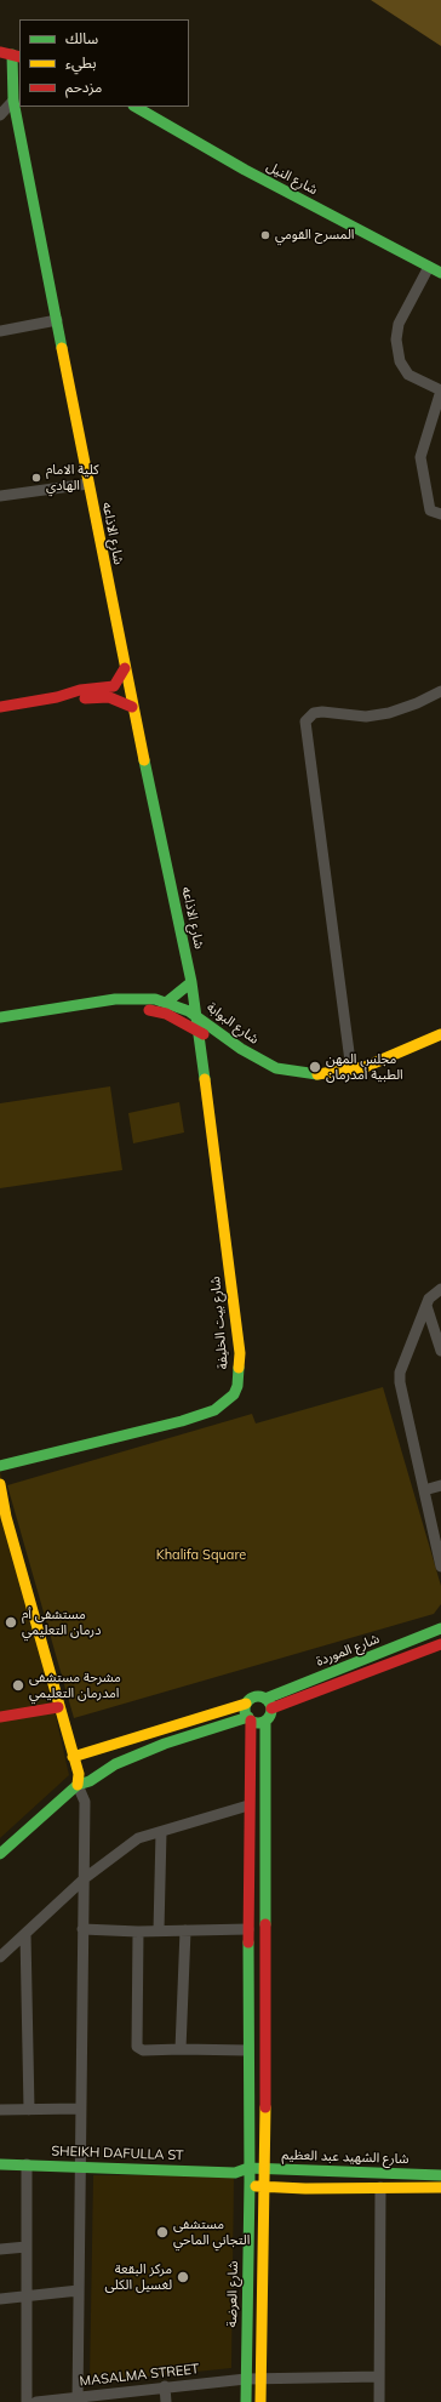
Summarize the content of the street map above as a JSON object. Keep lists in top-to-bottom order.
{
  "streets": {
    "main road": [
      "شارع النيل",
      "شارع الاذاعه",
      "شارع البوابة",
      "شارع بيت الخليفة",
      "شارع الموردة",
      "SHEIKH DAFULLA ST",
      "شارع الشهيد عبد العظيم",
      "شارع العرضة"
    ],
    "street": ["MASALMA STREET"]
  },
  "crossings": [
    ["شارع الاذاعه", "شارع البوابة"],
    ["شارع الاذاعه", "شارع بيت الخليفة"],
    ["شارع البوابة", "شارع بيت الخليفة"],
    ["شارع الموردة", "شارع العرضة"],
    ["شارع الشهيد عبد العظيم", "شارع العرضة"],
    ["شارع العرضة", "MASALMA STREET"]
  ],
  "parks": ["Khalifa Square"],
  "places": [
    "المسرح القومي",
    "كلية الامام الهادي",
    "مجلس المهن الطبية أمدرمان",
    "مستشفى أم درمان التعليمي",
    "مشرحة مستشفى امدرمان التعليمي",
    "مستشفى التجاني الماحي",
    "مركز البقعة لغسيل الكلى"
  ],
  "legend": ["سالك", "بطيء", "مزدحم"]
}
